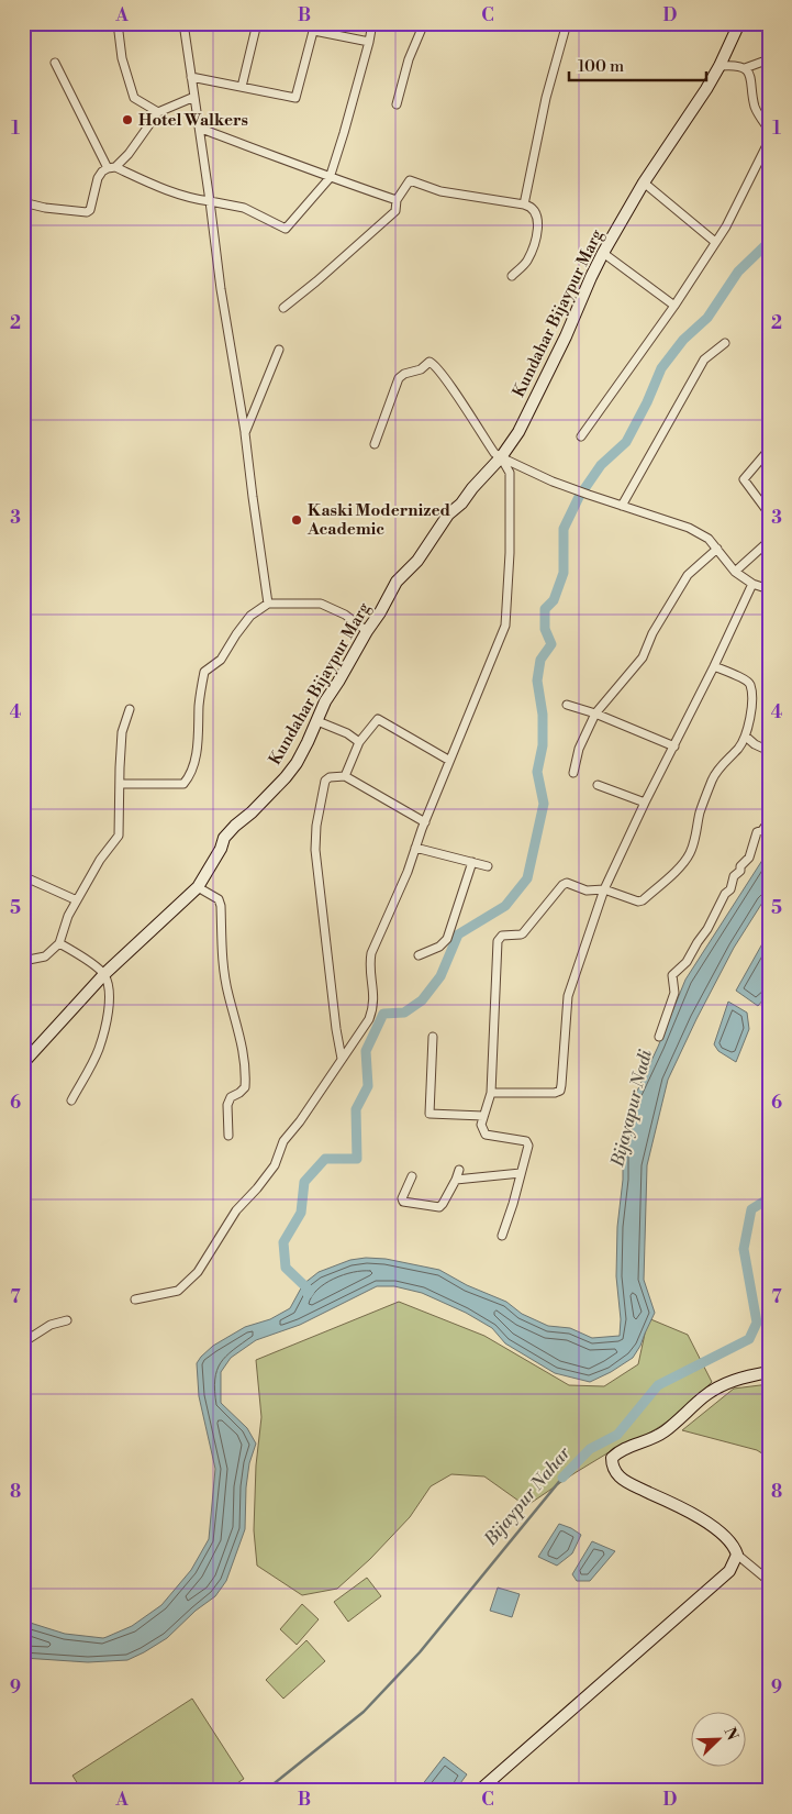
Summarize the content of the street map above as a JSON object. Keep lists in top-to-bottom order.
{
  "streets": {
    "main road": ["Kundahar Bijaypur Marg"]
  },
  "water": ["Bijayapur Nadi", "Bijaypur Nahar"],
  "places": ["Hotel Walkers", "Kaski Modernized Academic"],
  "scale_bar": "100 m",
  "north": "top right",
  "grid": {
    "columns": [
      "A",
      "B",
      "C",
      "D"
    ],
    "rows": [
      "1",
      "2",
      "3",
      "4",
      "5",
      "6",
      "7",
      "8",
      "9"
    ]
  }
}
